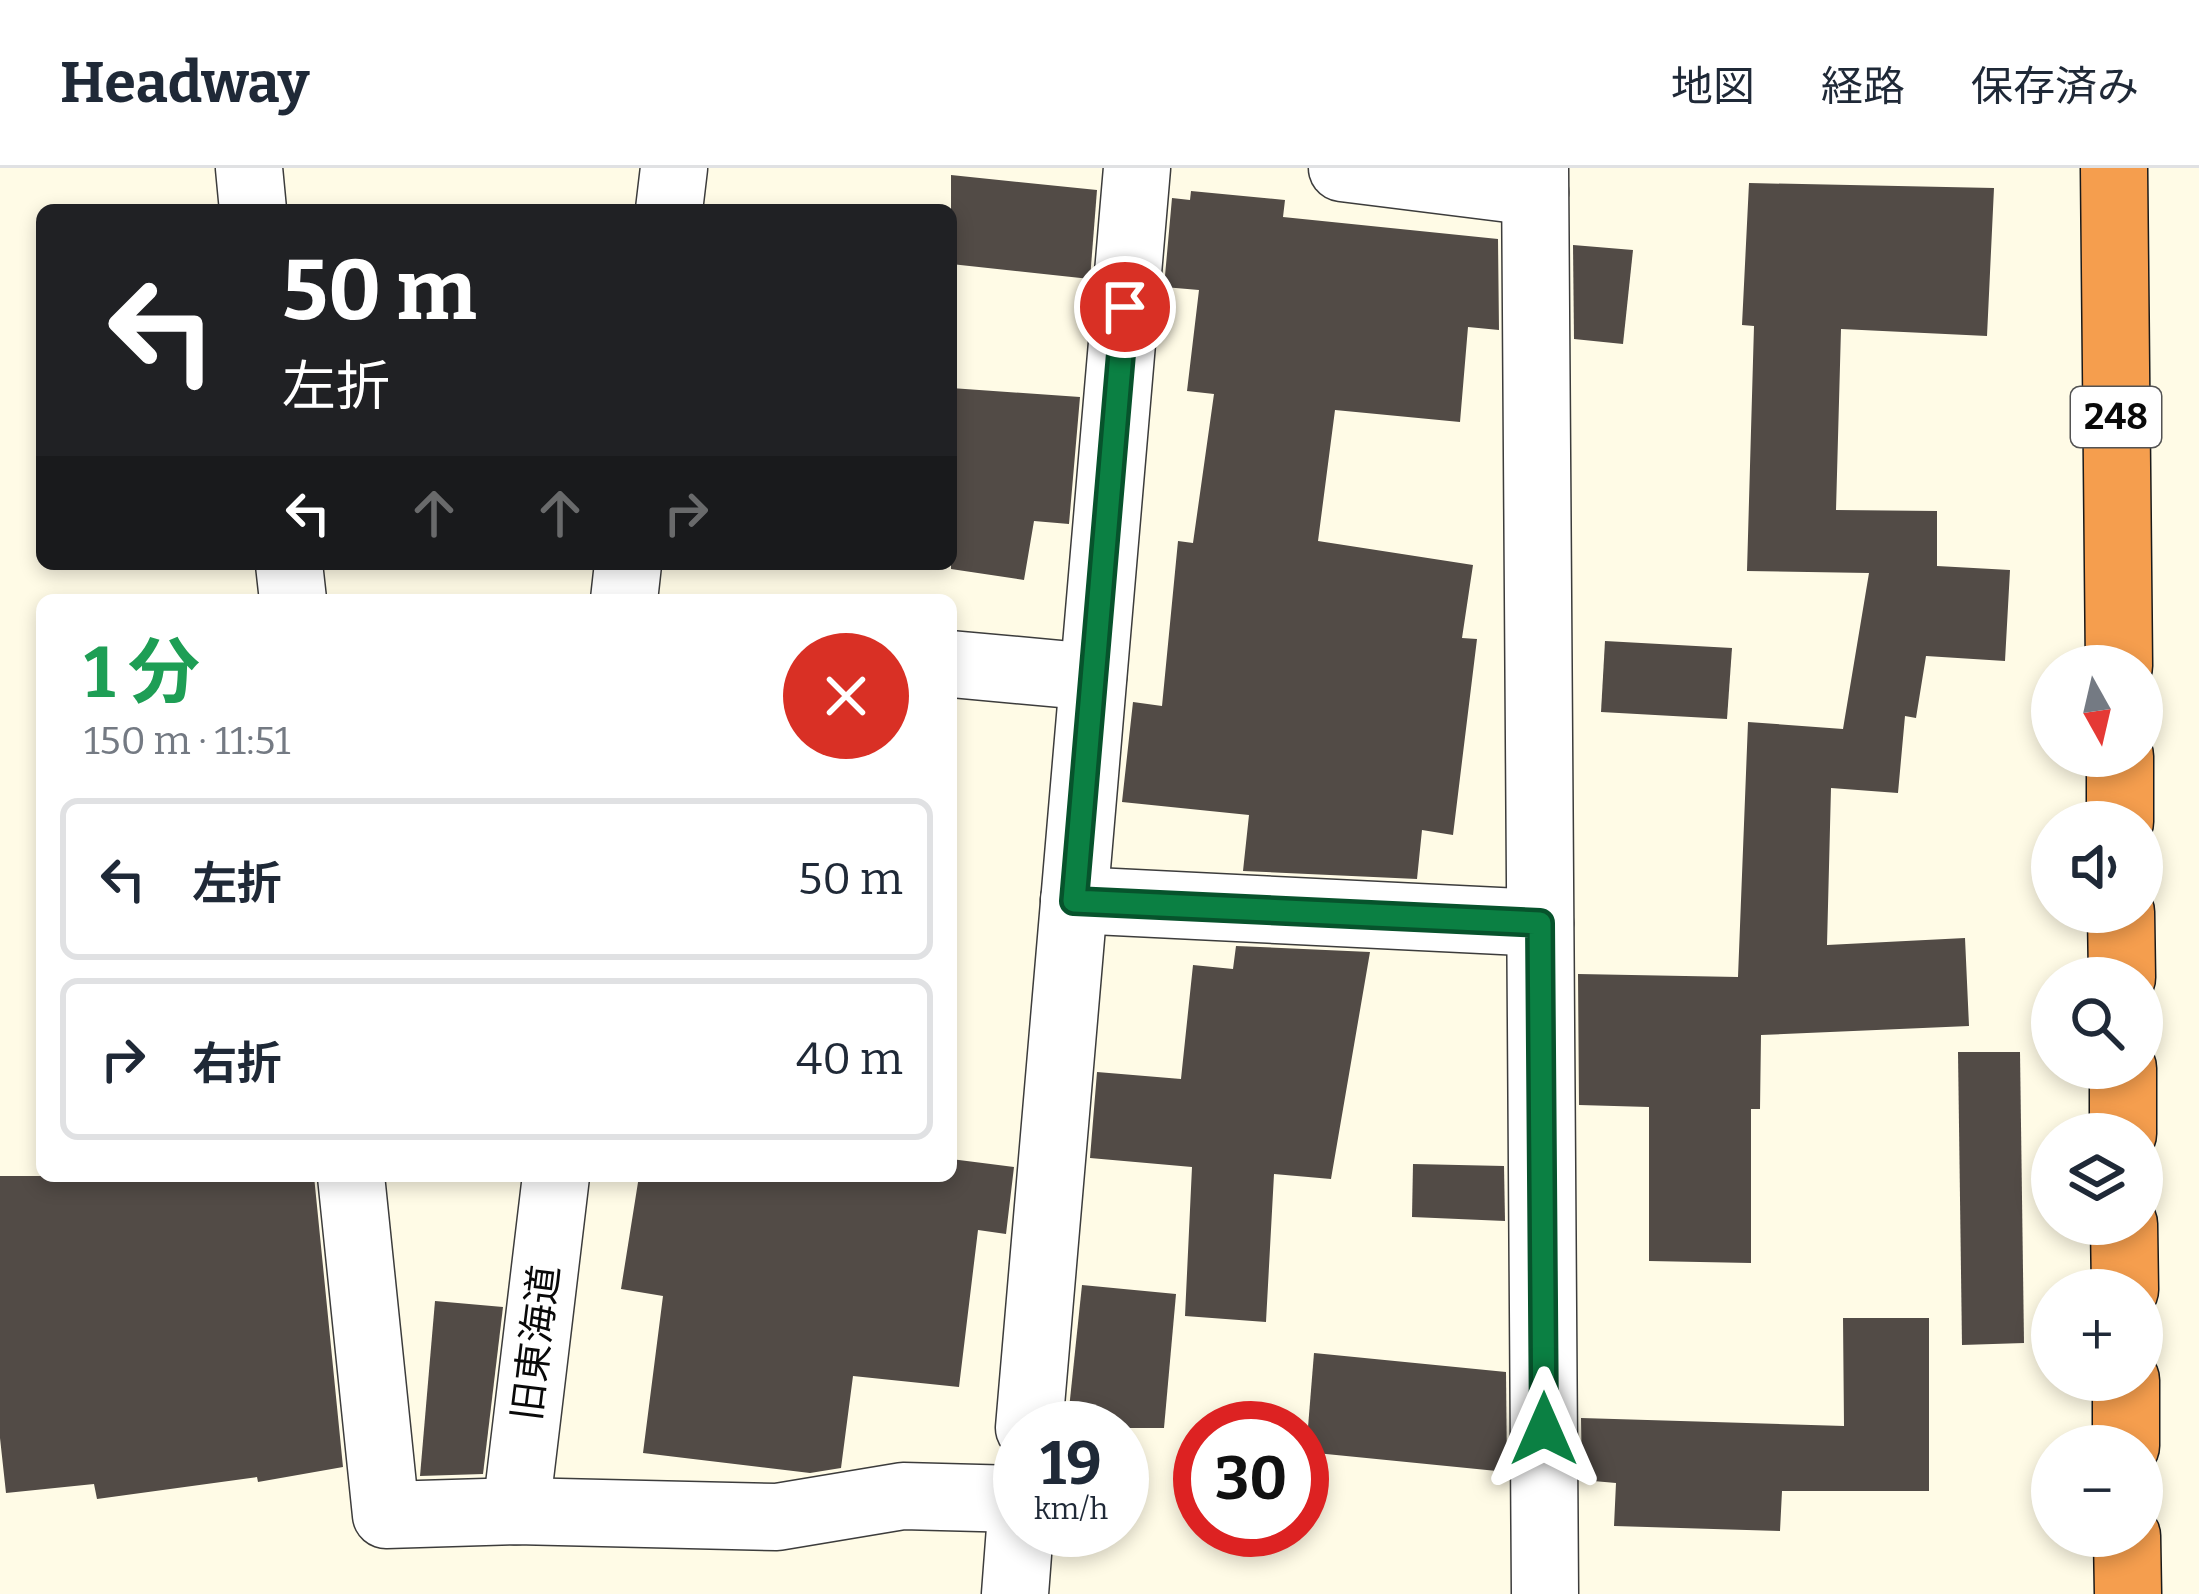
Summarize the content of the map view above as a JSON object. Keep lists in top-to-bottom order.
{
  "streets": {
    "highway": ["248"],
    "street": ["旧東海道"]
  },
  "north": "bottom",
  "page": {
    "header": "Headway",
    "nav": ["地図", "経路", "保存済み"],
    "turn": ["50 m", "左折"],
    "heading": ["1 分", "150 m · 11:51"],
    "map_buttons": ["+", "−"],
    "list": [
      {
        "name": "左折",
        "value": "50 m"
      },
      {
        "name": "右折",
        "value": "40 m"
      }
    ],
    "speed": "19 km/h",
    "limit": "30"
  }
}
